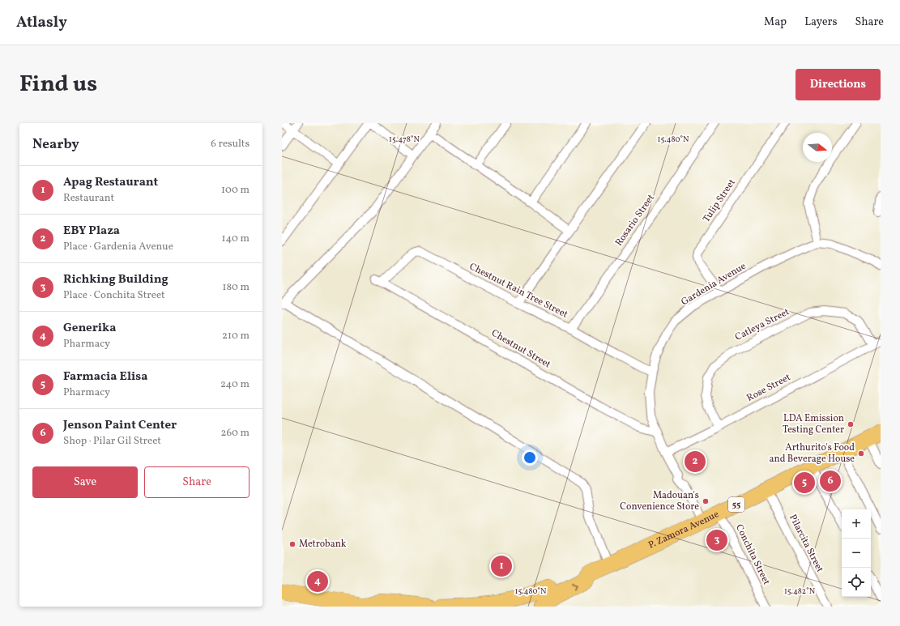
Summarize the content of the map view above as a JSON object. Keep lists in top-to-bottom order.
{
  "streets": {
    "highway": ["55", "P. Zamora Avenue"],
    "street": [
      "Tulip Street",
      "Rosario Street",
      "Gardenia Avenue",
      "Chestnut Rain Tree Street",
      "Catleya Street",
      "Chestnut Street",
      "Rose Street",
      "Pilarcita Street",
      "Conchita Street"
    ]
  },
  "crossings": [
    ["Tulip Street", "Gardenia Avenue"],
    ["Rosario Street", "Chestnut Rain Tree Street"],
    ["Gardenia Avenue", "Chestnut Rain Tree Street"],
    ["Gardenia Avenue", "Chestnut Street"],
    ["Gardenia Avenue", "Rose Street"],
    ["Gardenia Avenue", "P. Zamora Avenue"],
    ["Chestnut Rain Tree Street", "Chestnut Street"],
    ["Catleya Street", "Rose Street"],
    ["P. Zamora Avenue", "Pilarcita Street"],
    ["P. Zamora Avenue", "Conchita Street"]
  ],
  "places": [
    "LDA Emission Testing Center",
    "Arthurito's Food and Beverage House",
    "Madouan's Convenience Store",
    "Metrobank"
  ],
  "north": "right",
  "page": {
    "header": "Atlasly",
    "nav": ["Map", "Layers", "Share"],
    "title": "Find us",
    "buttons": [
      "Directions",
      ["Save", "Share"]
    ],
    "heading": ["Nearby", "6 results"],
    "list": [
      {
        "mark": "1",
        "name": "Apag Restaurant",
        "note": "Restaurant",
        "value": "100 m"
      },
      {
        "mark": "2",
        "name": "EBY Plaza",
        "note": "Place · Gardenia Avenue",
        "value": "140 m"
      },
      {
        "mark": "3",
        "name": "Richking Building",
        "note": "Place · Conchita Street",
        "value": "180 m"
      },
      {
        "mark": "4",
        "name": "Generika",
        "note": "Pharmacy",
        "value": "210 m"
      },
      {
        "mark": "5",
        "name": "Farmacia Elisa",
        "note": "Pharmacy",
        "value": "240 m"
      },
      {
        "mark": "6",
        "name": "Jenson Paint Center",
        "note": "Shop · Pilar Gil Street",
        "value": "260 m"
      }
    ],
    "pins": [
      "2",
      "6",
      "5",
      "3",
      "1",
      "4"
    ],
    "map_buttons": ["+", "−"]
  },
  "coordinates": ["15.478°N", "15.480°N", "15.482°N"]
}
